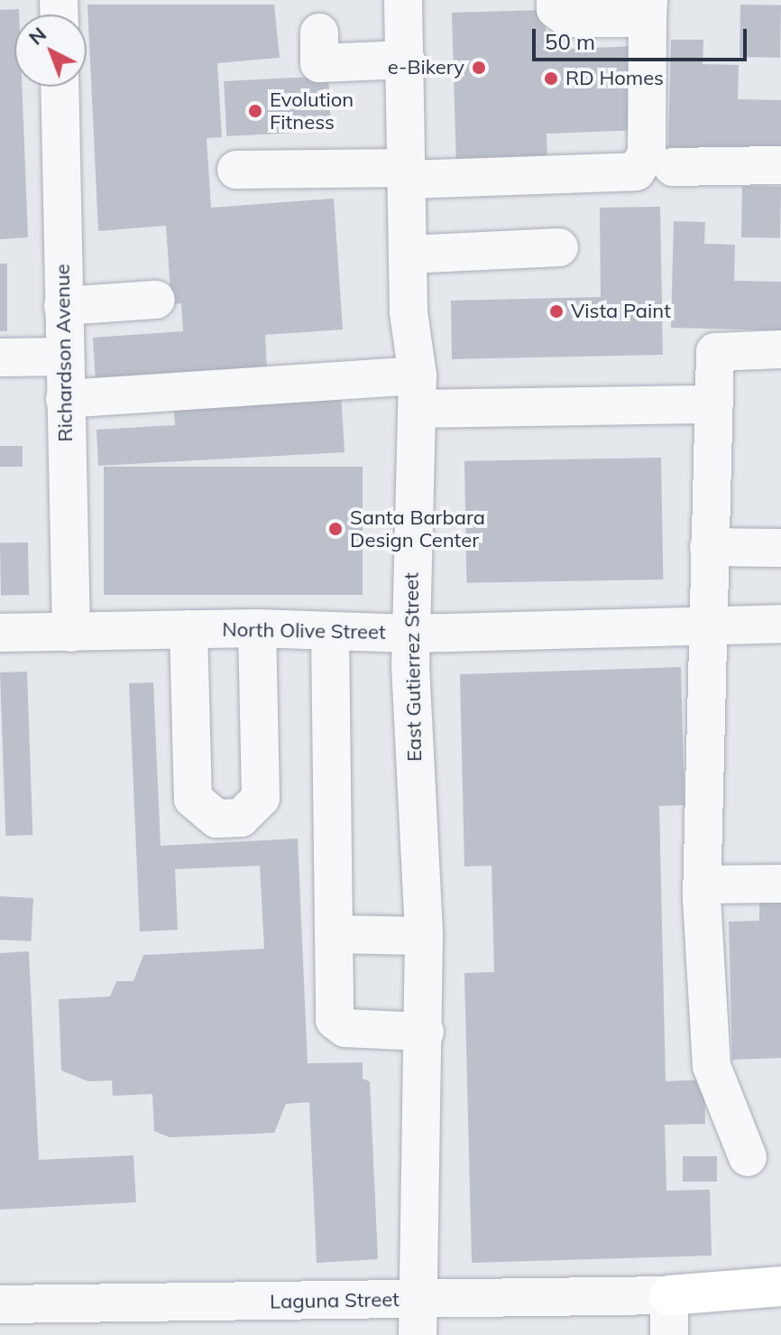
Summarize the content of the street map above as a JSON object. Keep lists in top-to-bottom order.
{
  "streets": {
    "street": [
      "Richardson Avenue",
      "North Olive Street",
      "East Gutierrez Street",
      "Laguna Street"
    ]
  },
  "crossings": [
    ["Richardson Avenue", "North Olive Street"],
    ["North Olive Street", "East Gutierrez Street"],
    ["East Gutierrez Street", "Laguna Street"]
  ],
  "places": [
    "e-Bikery",
    "RD Homes",
    "Evolution Fitness",
    "Vista Paint",
    "Santa Barbara Design Center"
  ],
  "scale_bar": "50 m",
  "north": "top left"
}
